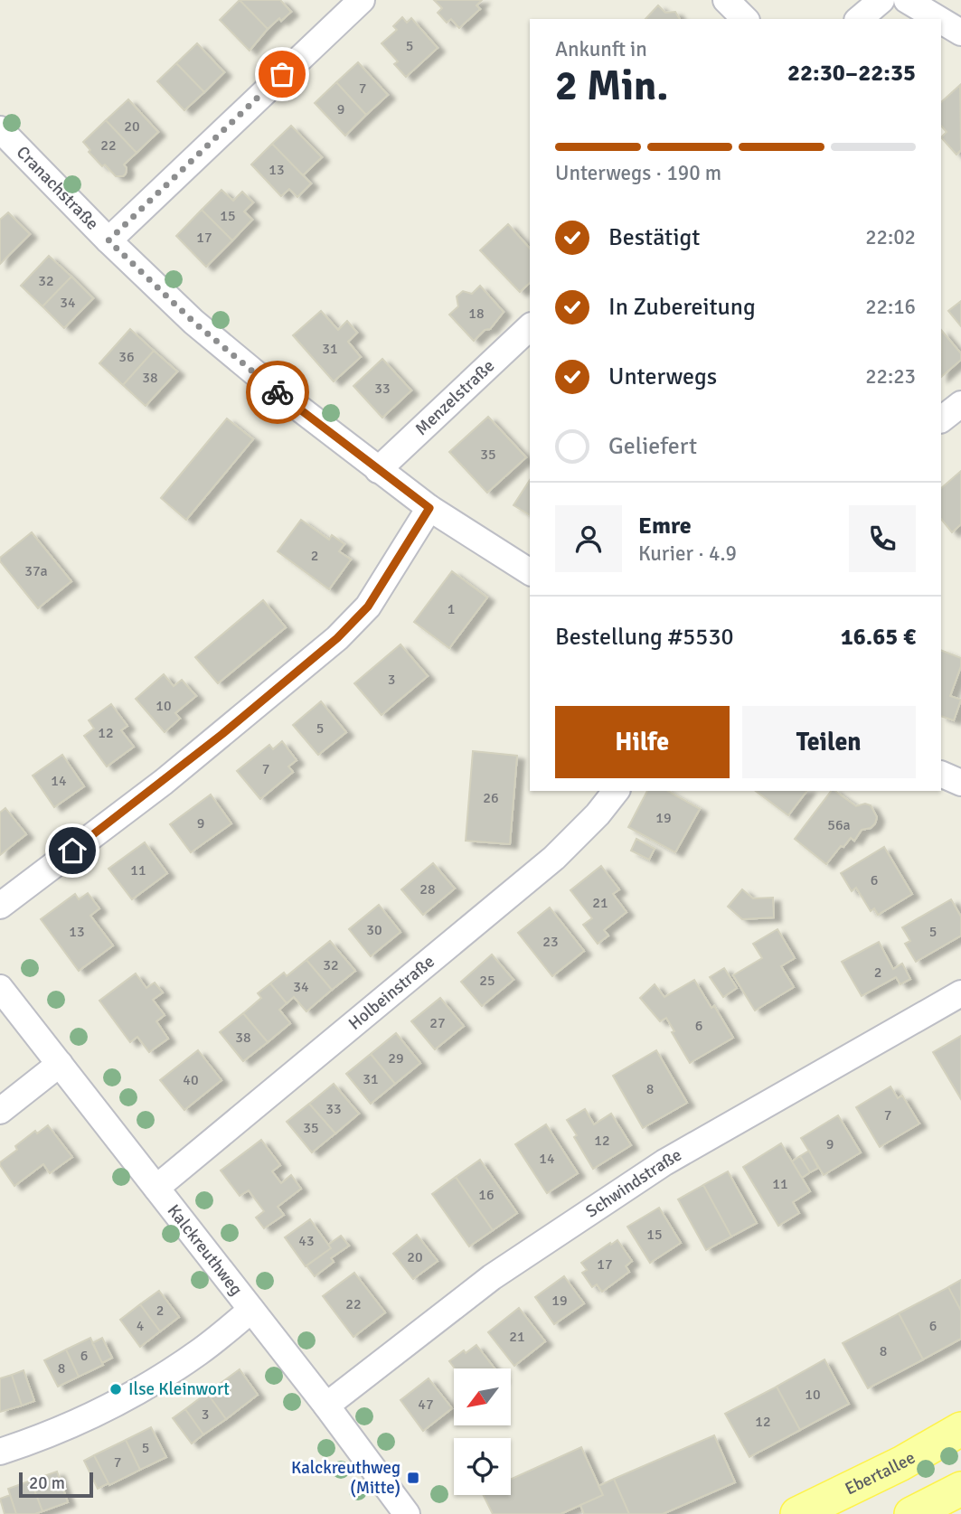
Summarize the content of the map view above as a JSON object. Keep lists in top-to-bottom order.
{
  "streets": {
    "main road": ["Ebertallee"],
    "street": [
      "Cranachstraße",
      "Menzelstraße",
      "Holbeinstraße",
      "Schwindstraße",
      "Kalckreuthweg"
    ]
  },
  "crossings": [
    ["Cranachstraße", "Menzelstraße"],
    ["Holbeinstraße", "Kalckreuthweg"],
    ["Schwindstraße", "Kalckreuthweg"]
  ],
  "places": {
    "other": ["Ilse Kleinwort"],
    "transit": ["Kalckreuthweg (Mitte)"]
  },
  "house_numbers": [
    "5",
    "7",
    "9",
    "20",
    "22",
    "13",
    "15",
    "17",
    "32",
    "34",
    "18",
    "31",
    "36",
    "38",
    "33",
    "35",
    "2",
    "37a",
    "1",
    "3",
    "10",
    "5",
    "12",
    "7",
    "14",
    "26",
    "19",
    "9",
    "56a",
    "11",
    "6",
    "28",
    "21",
    "30",
    "13",
    "5",
    "23",
    "32",
    "2",
    "25",
    "34",
    "27",
    "6",
    "38",
    "29",
    "31",
    "40",
    "8",
    "33",
    "7",
    "35",
    "12",
    "9",
    "14",
    "11",
    "16",
    "15",
    "43",
    "20",
    "17",
    "19",
    "22",
    "2",
    "4",
    "6",
    "21",
    "8",
    "6",
    "8",
    "10",
    "47",
    "3",
    "12",
    "5",
    "7"
  ],
  "scale_bar": "20 m",
  "north": "bottom left",
  "page": {
    "heading": ["2 Min.", "Ankunft in", "22:30–22:35"],
    "panel": [
      "Emre",
      "Kurier · 4.9",
      "Bestellung #5530",
      "16.65 €"
    ],
    "bar": "Unterwegs · 190 m",
    "list": [
      ["Bestätigt", "22:02"],
      ["In Zubereitung", "22:16"],
      ["Unterwegs", "22:23"],
      "Geliefert"
    ],
    "buttons": ["Hilfe", "Teilen"],
    "scale": "20 m"
  }
}
